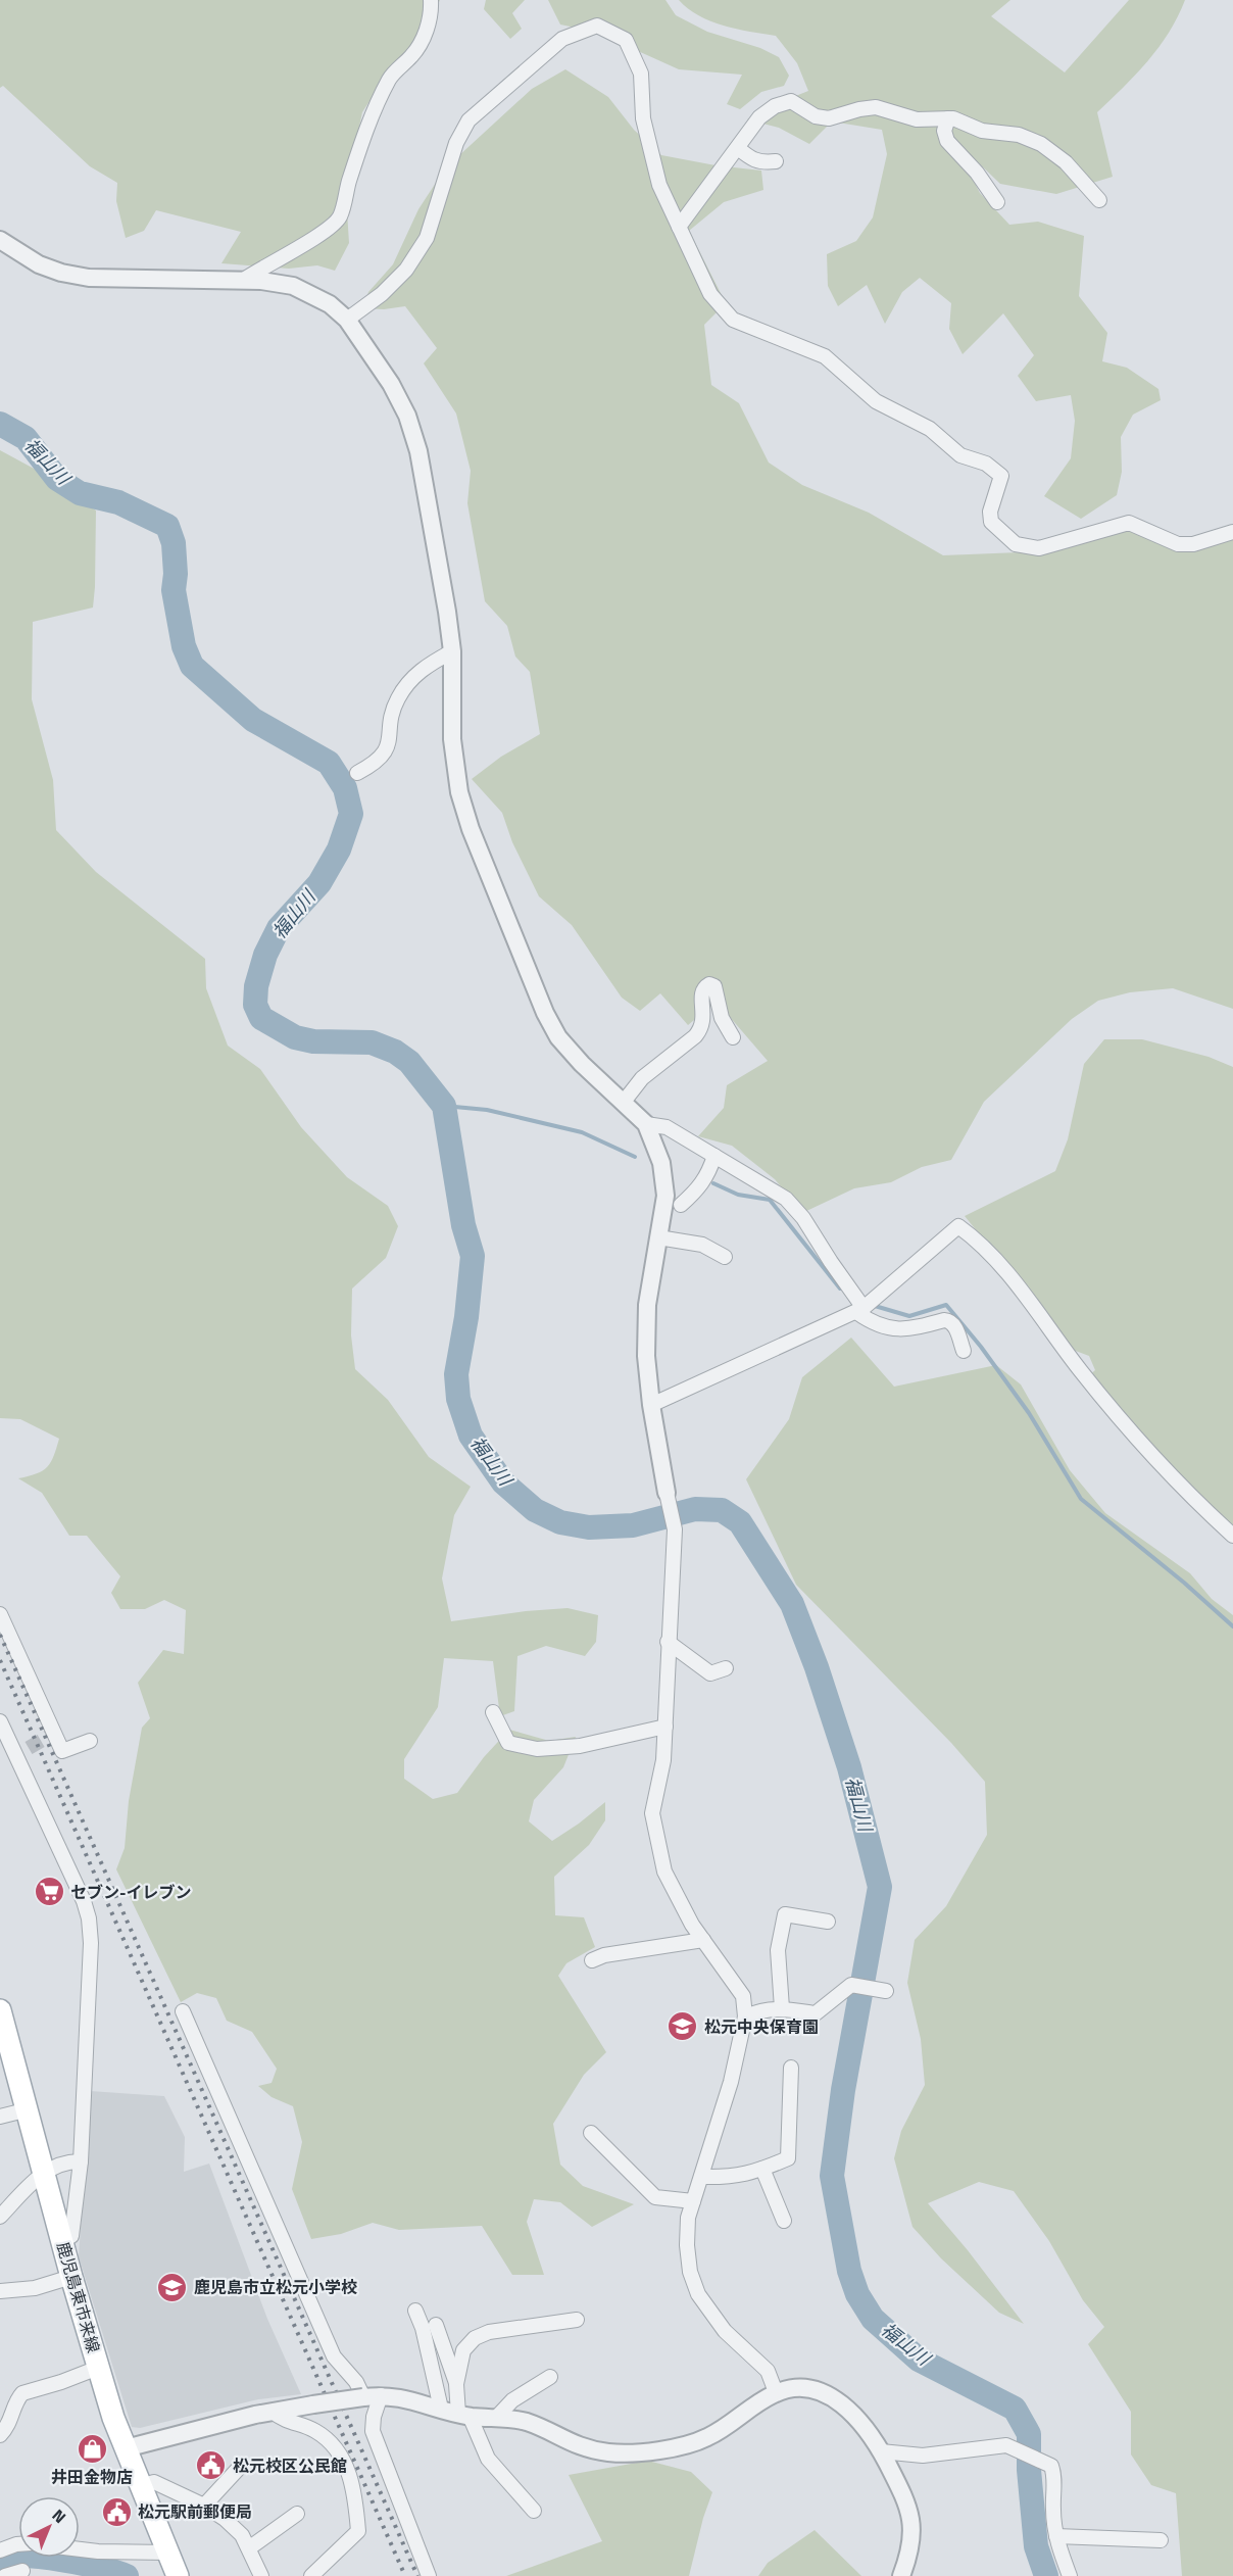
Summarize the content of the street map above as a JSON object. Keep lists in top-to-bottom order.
{
  "streets": {
    "main road": ["鹿児島東市来線"]
  },
  "water": ["福山川"],
  "places": {
    "supermarket": ["セブン-イレブン"],
    "school or university": ["松元中央保育園", "鹿児島市立松元小学校"],
    "shop": ["井田金物店"],
    "public building": ["松元校区公民館", "松元駅前郵便局"]
  },
  "north": "top right"
}
